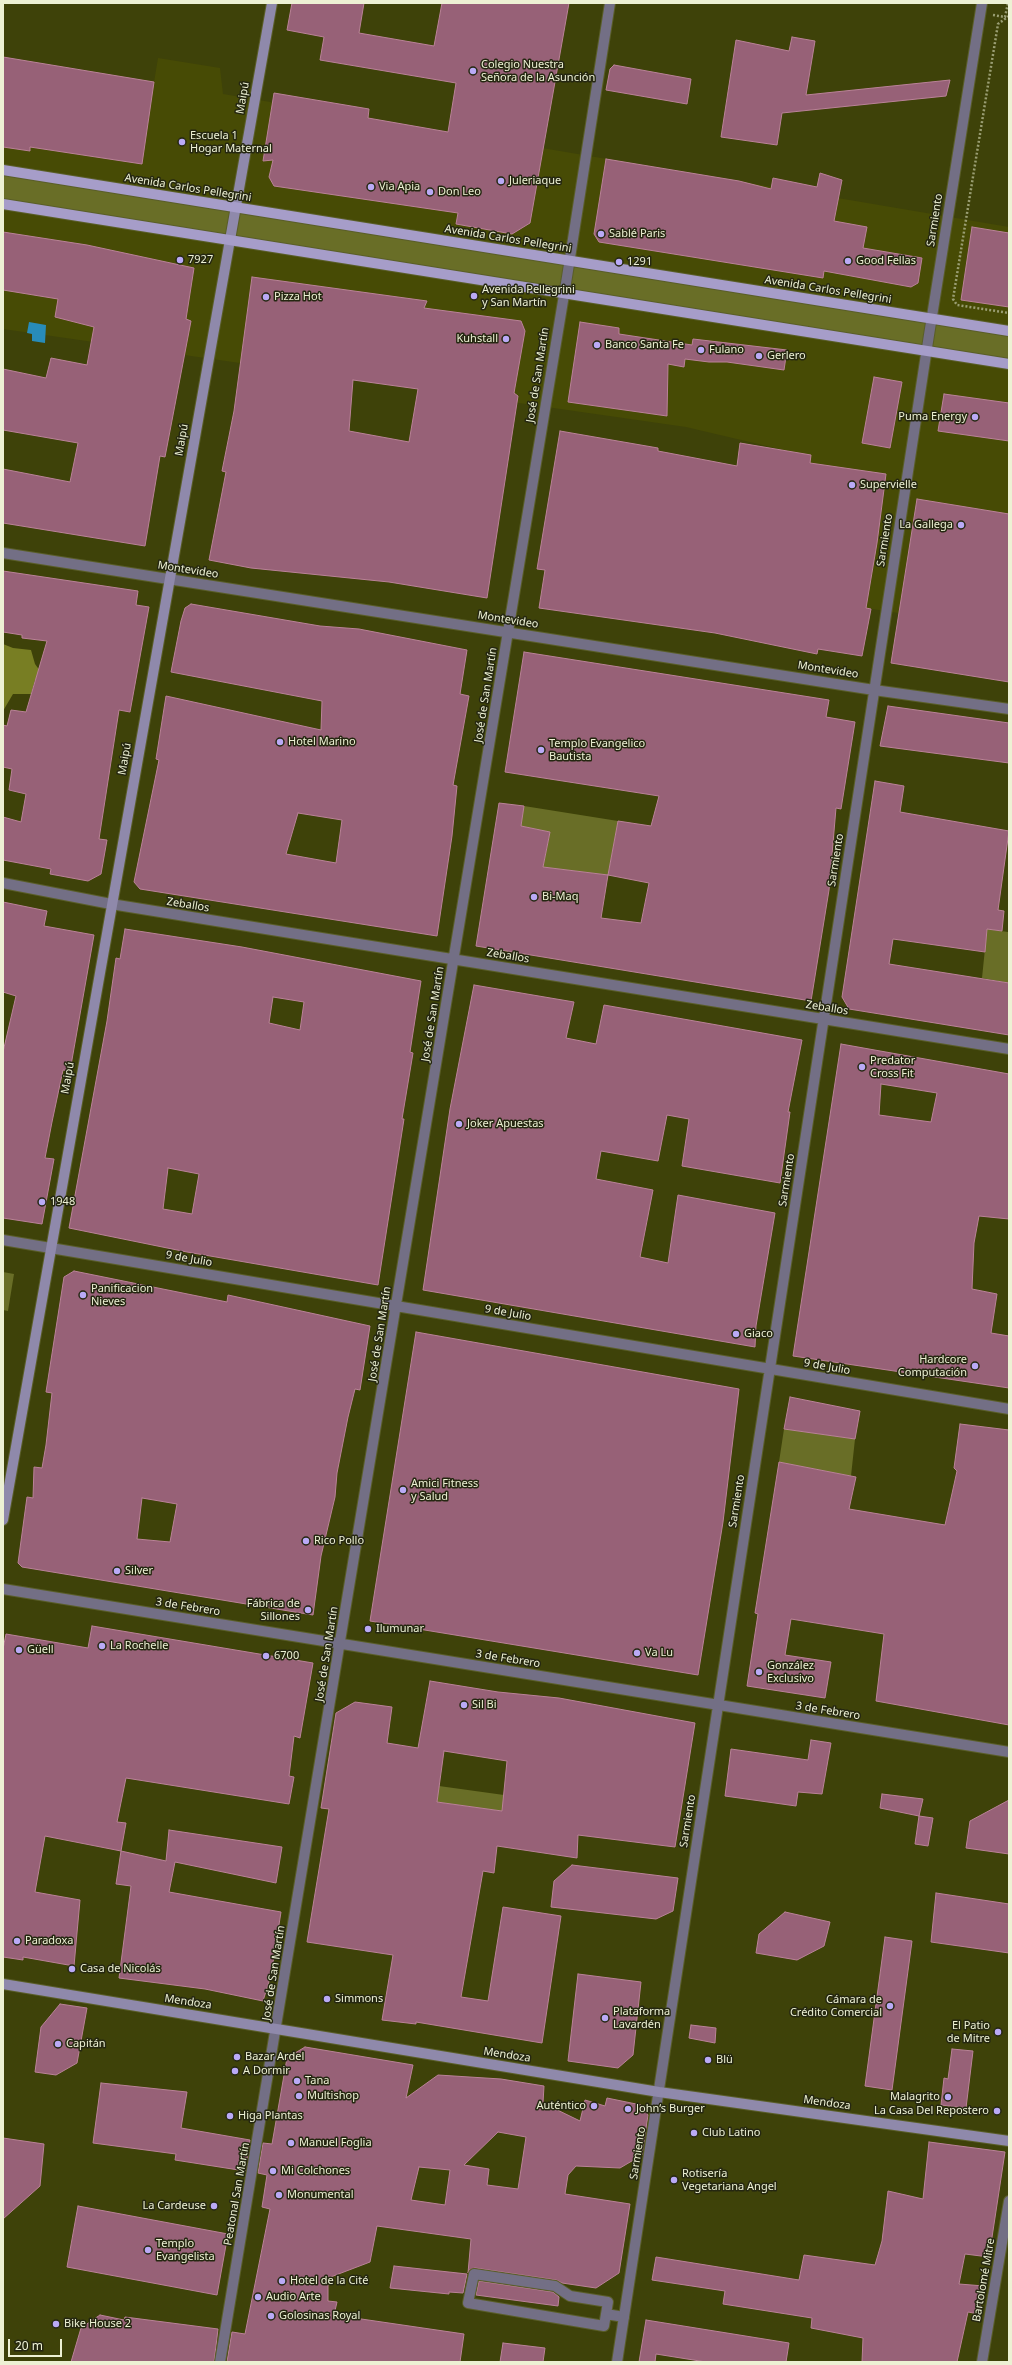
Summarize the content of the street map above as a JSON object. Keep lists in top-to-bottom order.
{
  "streets": {
    "main road": ["Maipú", "Avenida Carlos Pellegrini", "Mendoza"],
    "street": [
      "Sarmiento",
      "José de San Martín",
      "Montevideo",
      "Zeballos",
      "9 de Julio",
      "3 de Febrero",
      "Peatonal San Martín",
      "Bartolomé Mitre"
    ]
  },
  "crossings": [
    ["Maipú", "Avenida Carlos Pellegrini"],
    ["Maipú", "Montevideo"],
    ["Maipú", "Zeballos"],
    ["Maipú", "9 de Julio"],
    ["Avenida Carlos Pellegrini", "Sarmiento"],
    ["Avenida Carlos Pellegrini", "José de San Martín"],
    ["Sarmiento", "Montevideo"],
    ["Sarmiento", "Zeballos"],
    ["Sarmiento", "9 de Julio"],
    ["Sarmiento", "3 de Febrero"],
    ["Sarmiento", "Mendoza"],
    ["José de San Martín", "Montevideo"],
    ["José de San Martín", "Zeballos"],
    ["José de San Martín", "9 de Julio"],
    ["José de San Martín", "3 de Febrero"],
    ["José de San Martín", "Mendoza"],
    ["José de San Martín", "Peatonal San Martín"],
    ["Mendoza", "Peatonal San Martín"]
  ],
  "places": [
    "Colegio Nuestra Señora de la Asunción",
    "Escuela 1 Hogar Maternal",
    "Juleriaque",
    "Via Apia",
    "Don Leo",
    "Sablé Paris",
    "7927",
    "Good Fellas",
    "1291",
    "Avenida Pellegrini y San Martín",
    "Pizza Hot",
    "Kuhstall",
    "Banco Santa Fe",
    "Fulano",
    "Gerlero",
    "Puma Energy",
    "Supervielle",
    "La Gallega",
    "Hotel Marino",
    "Templo Evangelico Bautista",
    "Bi-Maq",
    "Predator Cross Fit",
    "Joker Apuestas",
    "1948",
    "Panificacion Nieves",
    "Giaco",
    "Hardcore Computación",
    "Amici Fitness y Salud",
    "Rico Pollo",
    "Silver",
    "Fábrica de Sillones",
    "Ilumunar",
    "La Rochelle",
    "Güell",
    "Va Lu",
    "6700",
    "González Exclusivo",
    "Sil Bi",
    "Paradoxa",
    "Casa de Nicolás",
    "Simmons",
    "Cámara de Crédito Comercial",
    "Plataforma Lavardén",
    "El Patio de Mitre",
    "Capitán",
    "Bazar Ardel",
    "Blü",
    "A Dormir",
    "Tana",
    "Multishop",
    "Malagrito",
    "Auténtico",
    "John‘s Burger",
    "La Casa Del Repostero",
    "Higa Plantas",
    "Club Latino",
    "Manuel Foglia",
    "Mi Colchones",
    "Rotisería Vegetariana Angel",
    "Monumental",
    "La Cardeuse",
    "Templo Evangelista",
    "Hotel de la Cité",
    "Audio Arte",
    "Golosinas Royal",
    "Bike House 2"
  ],
  "scale_bar": "20 m"
}
